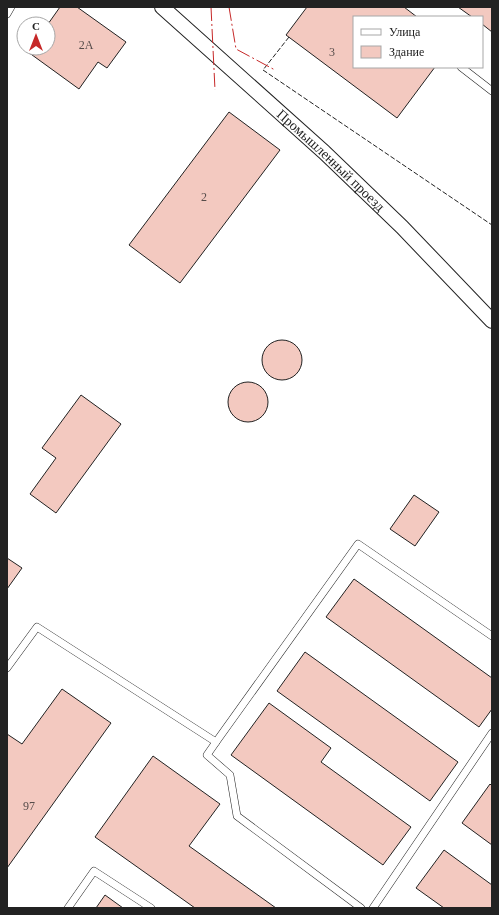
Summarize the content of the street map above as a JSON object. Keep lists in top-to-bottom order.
{
  "streets": {
    "street": ["Промышленный проезд"]
  },
  "house_numbers": [
    "2А",
    "3",
    "2",
    "97"
  ],
  "legend": ["Улица", "Здание"],
  "north": "top"
}
